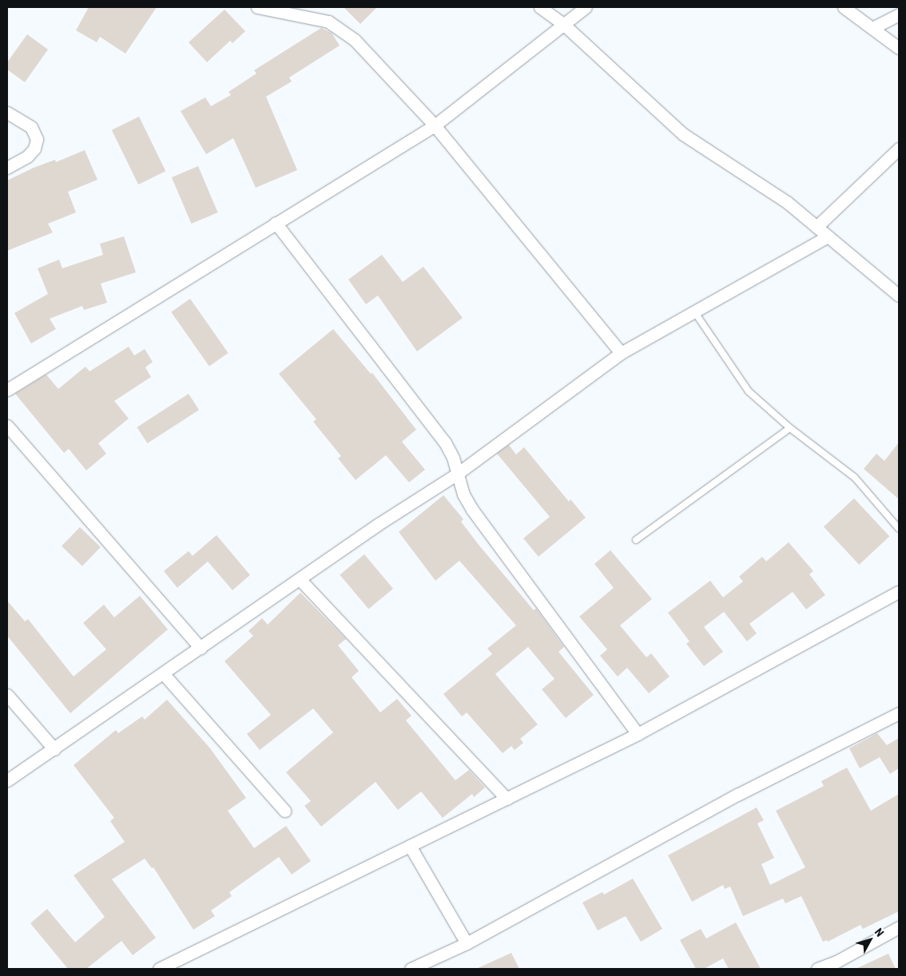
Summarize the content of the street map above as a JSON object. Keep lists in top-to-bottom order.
{
  "north": "top right"
}
